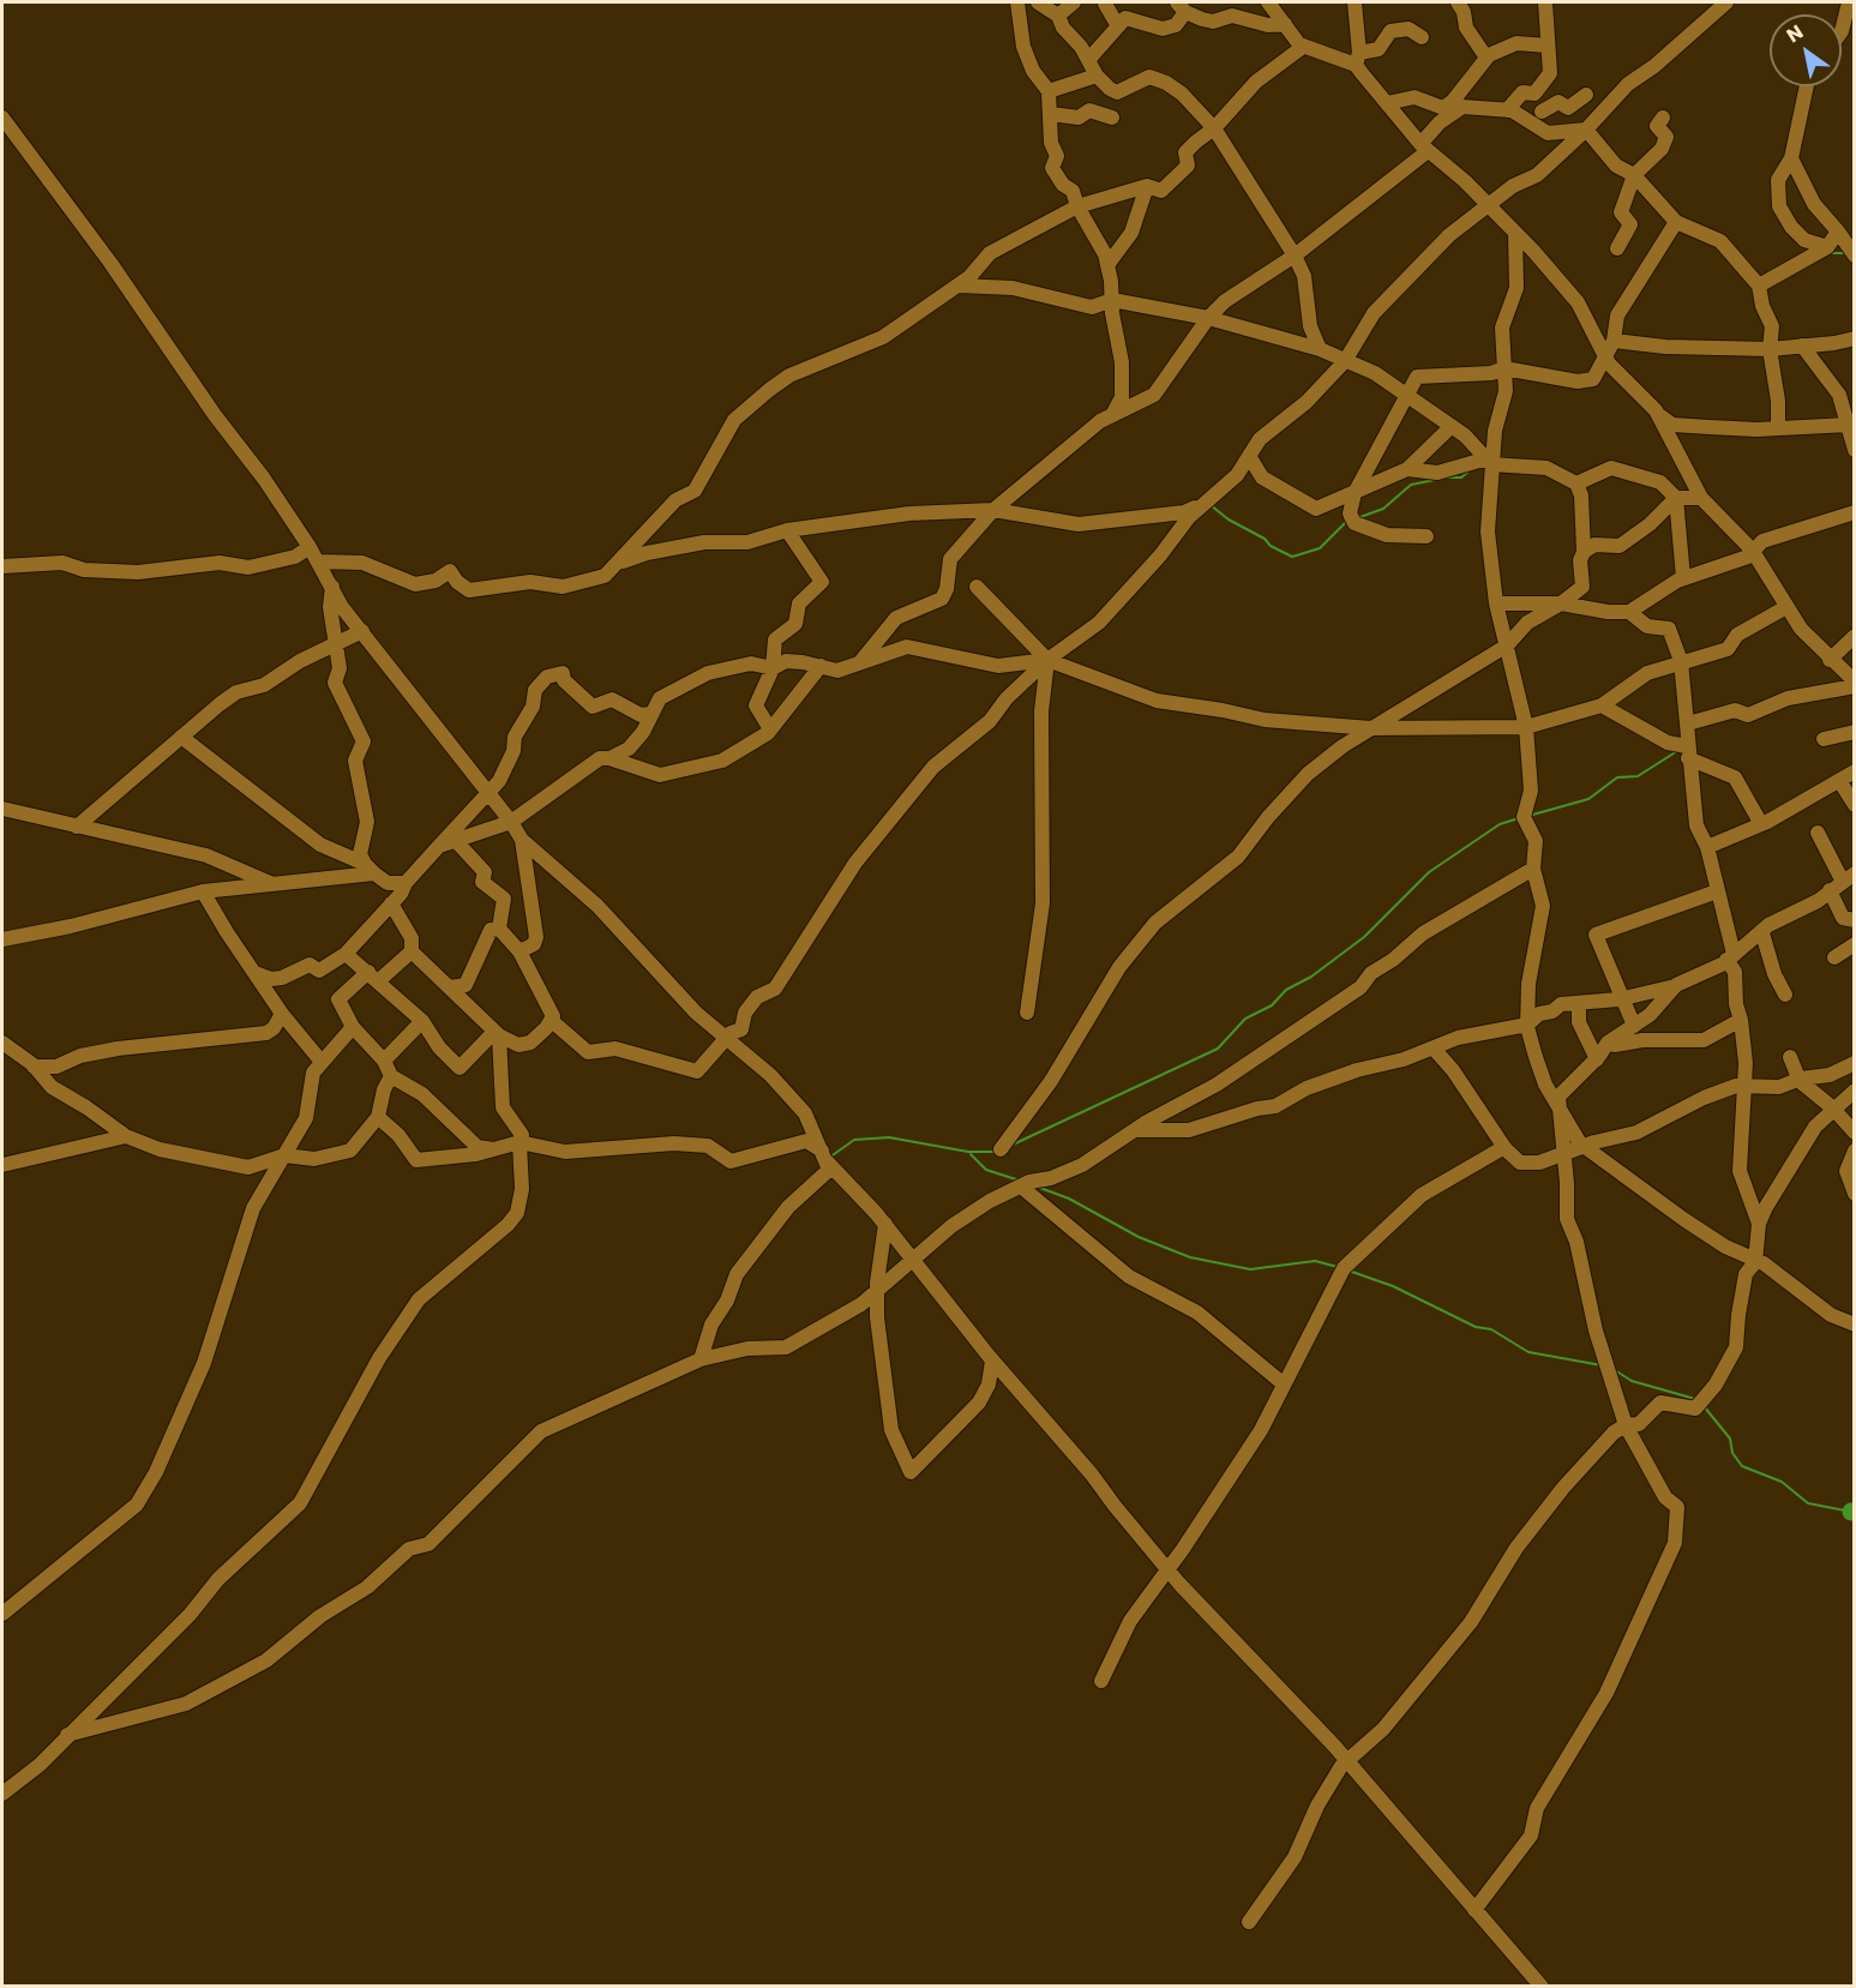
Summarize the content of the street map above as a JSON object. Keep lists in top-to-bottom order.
{
  "north": "top left"
}
